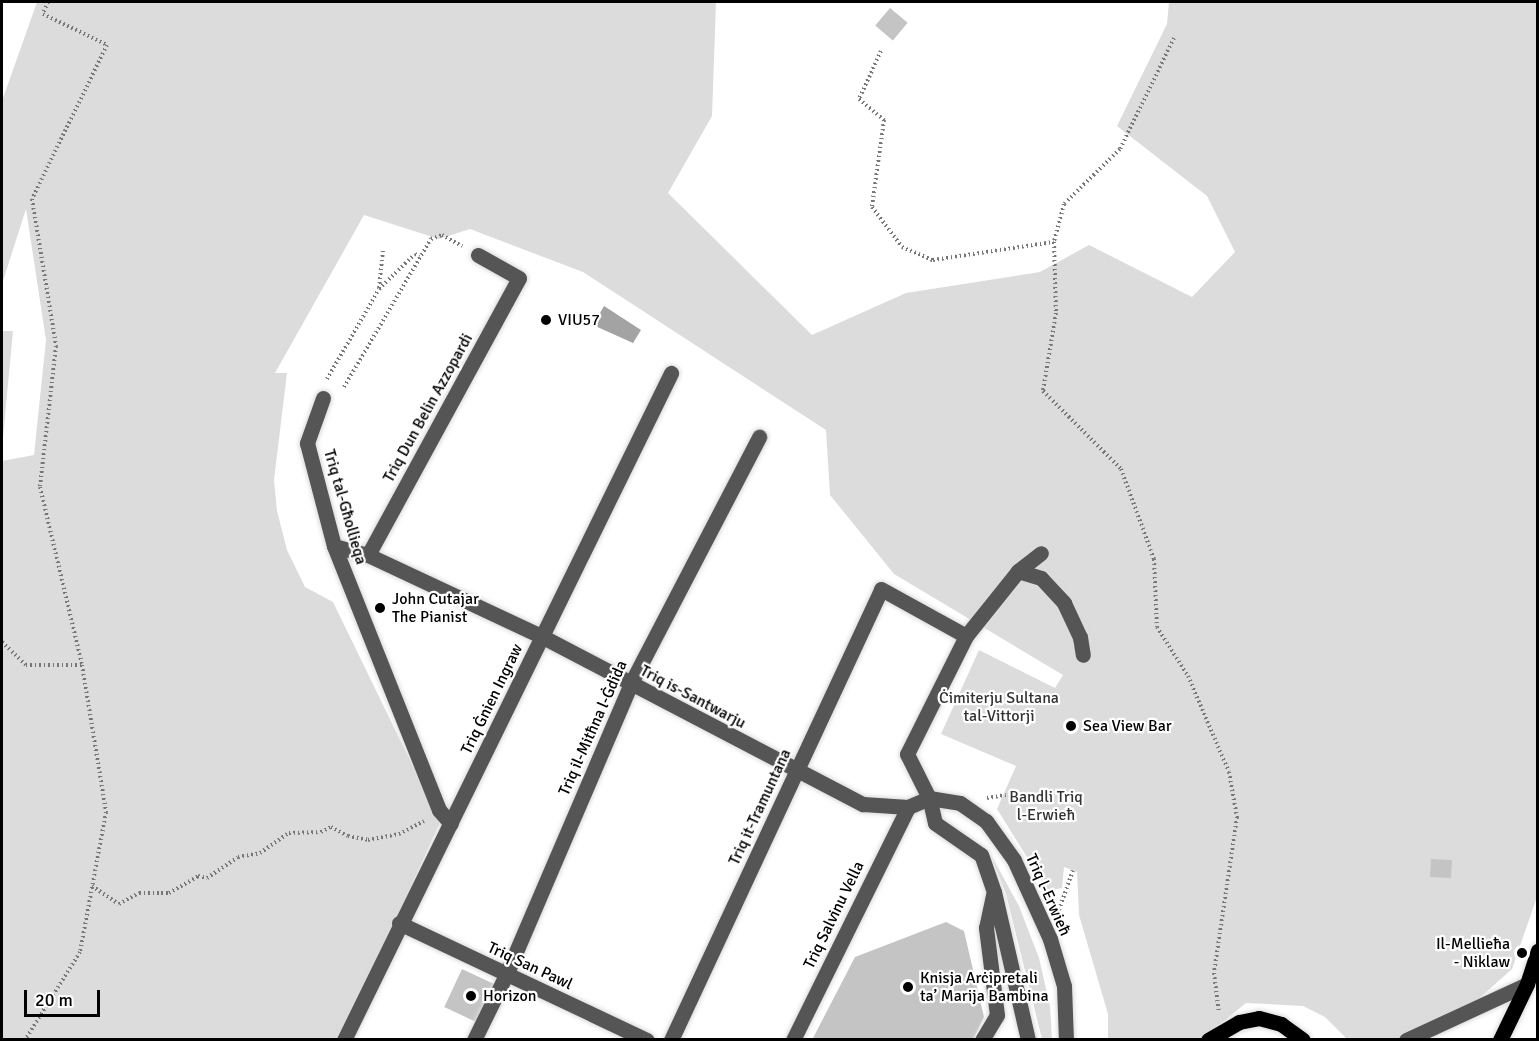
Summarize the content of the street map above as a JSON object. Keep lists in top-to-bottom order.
{
  "streets": {
    "street": [
      "Triq Dun Belin Azzopardi",
      "Triq tal-Għollieqa",
      "Triq is-Santwarju",
      "Triq Ġnien Ingraw",
      "Triq il-Mitħna l-Ġdida",
      "Triq it-Tramuntana",
      "Triq l-Erwieħ",
      "Triq Salvinu Vella",
      "Triq San Pawl"
    ]
  },
  "crossings": [
    ["Triq Dun Belin Azzopardi", "Triq is-Santwarju"],
    ["Triq tal-Għollieqa", "Triq is-Santwarju"],
    ["Triq tal-Għollieqa", "Triq Ġnien Ingraw"],
    ["Triq is-Santwarju", "Triq Ġnien Ingraw"],
    ["Triq is-Santwarju", "Triq il-Mitħna l-Ġdida"],
    ["Triq is-Santwarju", "Triq it-Tramuntana"],
    ["Triq is-Santwarju", "Triq Salvinu Vella"],
    ["Triq Ġnien Ingraw", "Triq San Pawl"],
    ["Triq il-Mitħna l-Ġdida", "Triq San Pawl"]
  ],
  "parks": ["Ċimiterju Sultana tal-Vittorji", "Bandli Triq l-Erwieħ"],
  "places": [
    "VIU57",
    "John Cutajar The Pianist",
    "Sea View Bar",
    "Il-Mellieħa - Niklaw",
    "Knisja Arċipretali ta’ Marija Bambina",
    "Horizon"
  ],
  "scale_bar": "20 m"
}
